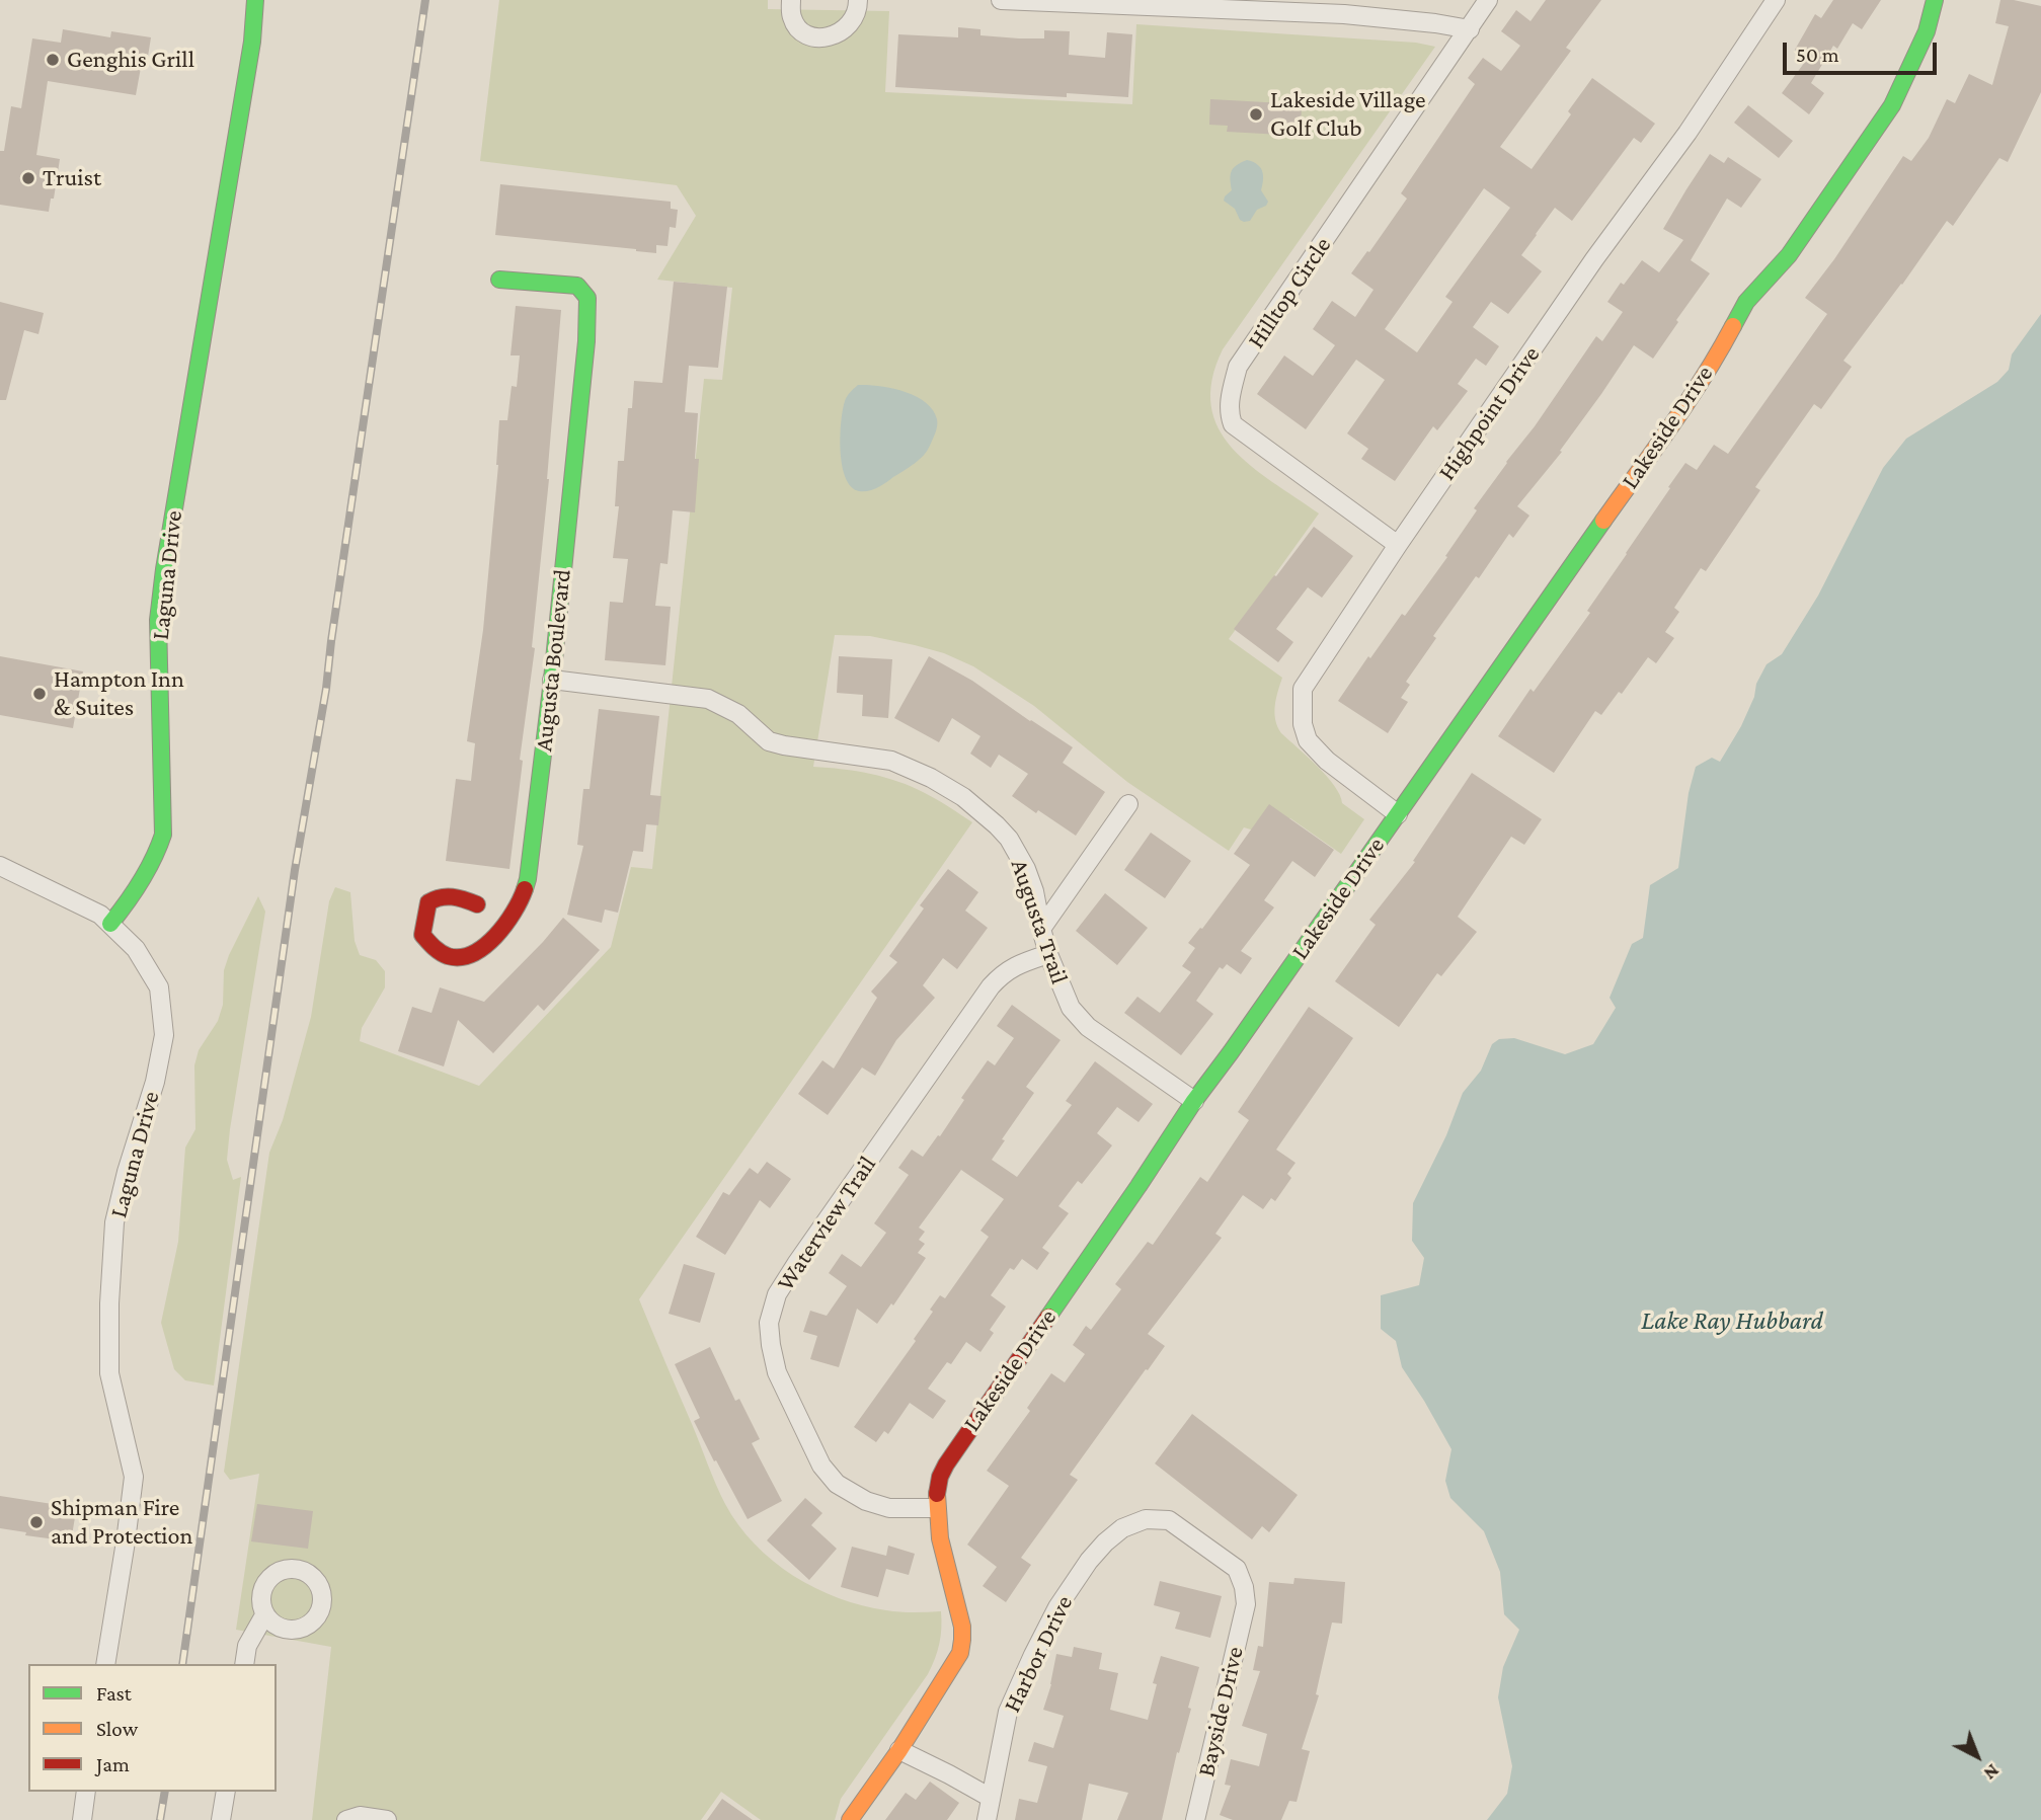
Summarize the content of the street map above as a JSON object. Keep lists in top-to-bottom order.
{
  "streets": {
    "street": [
      "Hilltop Circle",
      "Highpoint Drive",
      "Lakeside Drive",
      "Laguna Drive",
      "Augusta Boulevard",
      "Augusta Trail",
      "Waterview Trail",
      "Harbor Drive",
      "Bayside Drive"
    ]
  },
  "crossings": [
    ["Hilltop Circle", "Highpoint Drive"],
    ["Highpoint Drive", "Lakeside Drive"],
    ["Lakeside Drive", "Augusta Trail"],
    ["Lakeside Drive", "Waterview Trail"],
    ["Augusta Boulevard", "Augusta Trail"],
    ["Augusta Trail", "Waterview Trail"],
    ["Harbor Drive", "Bayside Drive"]
  ],
  "water": ["Lake Ray Hubbard"],
  "places": [
    "Genghis Grill",
    "Lakeside Village Golf Club",
    "Truist",
    "Hampton Inn & Suites",
    "Shipman Fire and Protection"
  ],
  "legend": ["Fast", "Slow", "Jam"],
  "scale_bar": "50 m",
  "north": "bottom right"
}
